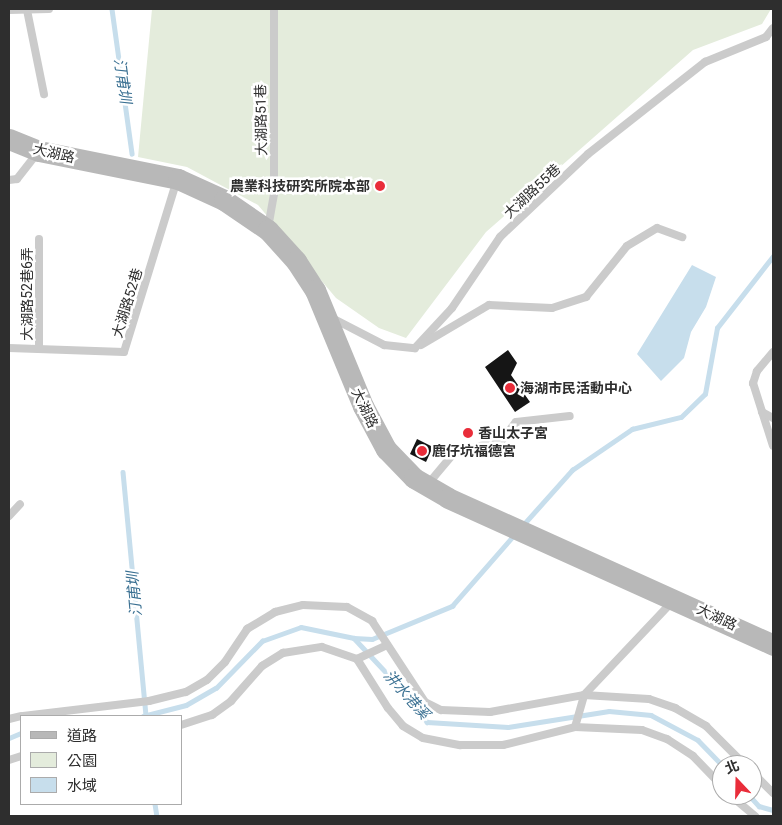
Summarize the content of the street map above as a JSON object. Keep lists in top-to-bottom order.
{
  "streets": {
    "street": ["大湖路"],
    "lane": [
      "大湖路51巷",
      "大湖路55巷",
      "大湖路52巷6弄",
      "大湖路52巷"
    ]
  },
  "crossings": [
    ["大湖路51巷", "大湖路"],
    ["大湖路", "大湖路52巷"],
    ["大湖路52巷6弄", "大湖路52巷"]
  ],
  "water": ["汀甫圳", "汫水港溪"],
  "places": [
    "農業科技研究所院本部",
    "海湖市民活動中心",
    "香山太子宮",
    "鹿仔坑福德宮"
  ],
  "legend": ["道路", "公園", "水域"],
  "north": "top"
}
